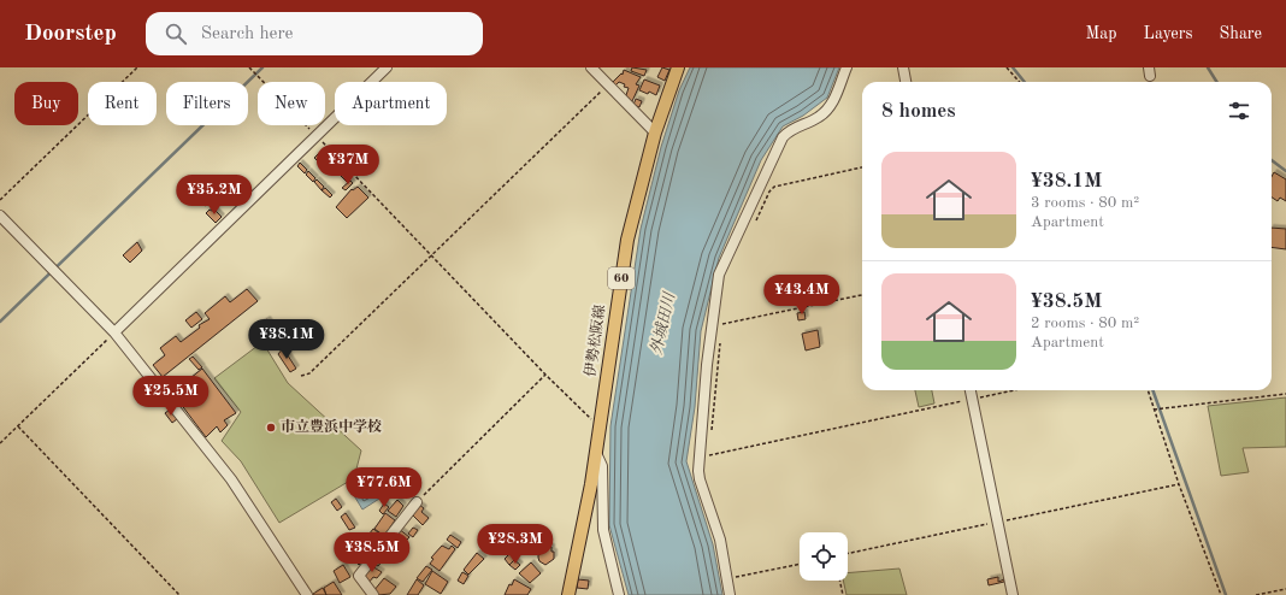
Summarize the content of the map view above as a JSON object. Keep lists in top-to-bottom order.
{
  "streets": {
    "main road": ["60", "伊勢松阪線"]
  },
  "water": ["外城田川"],
  "places": ["市立豊浜中学校"],
  "page": {
    "header": "Doorstep",
    "search": "Search here",
    "nav": ["Map", "Layers", "Share"],
    "chip": [
      "Buy",
      "Rent",
      "Filters",
      "New",
      "Apartment"
    ],
    "heading": "8 homes",
    "list": [
      {
        "name": "¥38.1M",
        "note": "3 rooms · 80 m² · Apartment"
      },
      {
        "name": "¥38.5M",
        "note": "2 rooms · 80 m² · Apartment"
      }
    ],
    "price": [
      "¥37M",
      "¥35.2M",
      "¥43.4M",
      "¥38.1M",
      "¥25.5M",
      "¥77.6M",
      "¥28.3M",
      "¥38.5M"
    ]
  }
}
